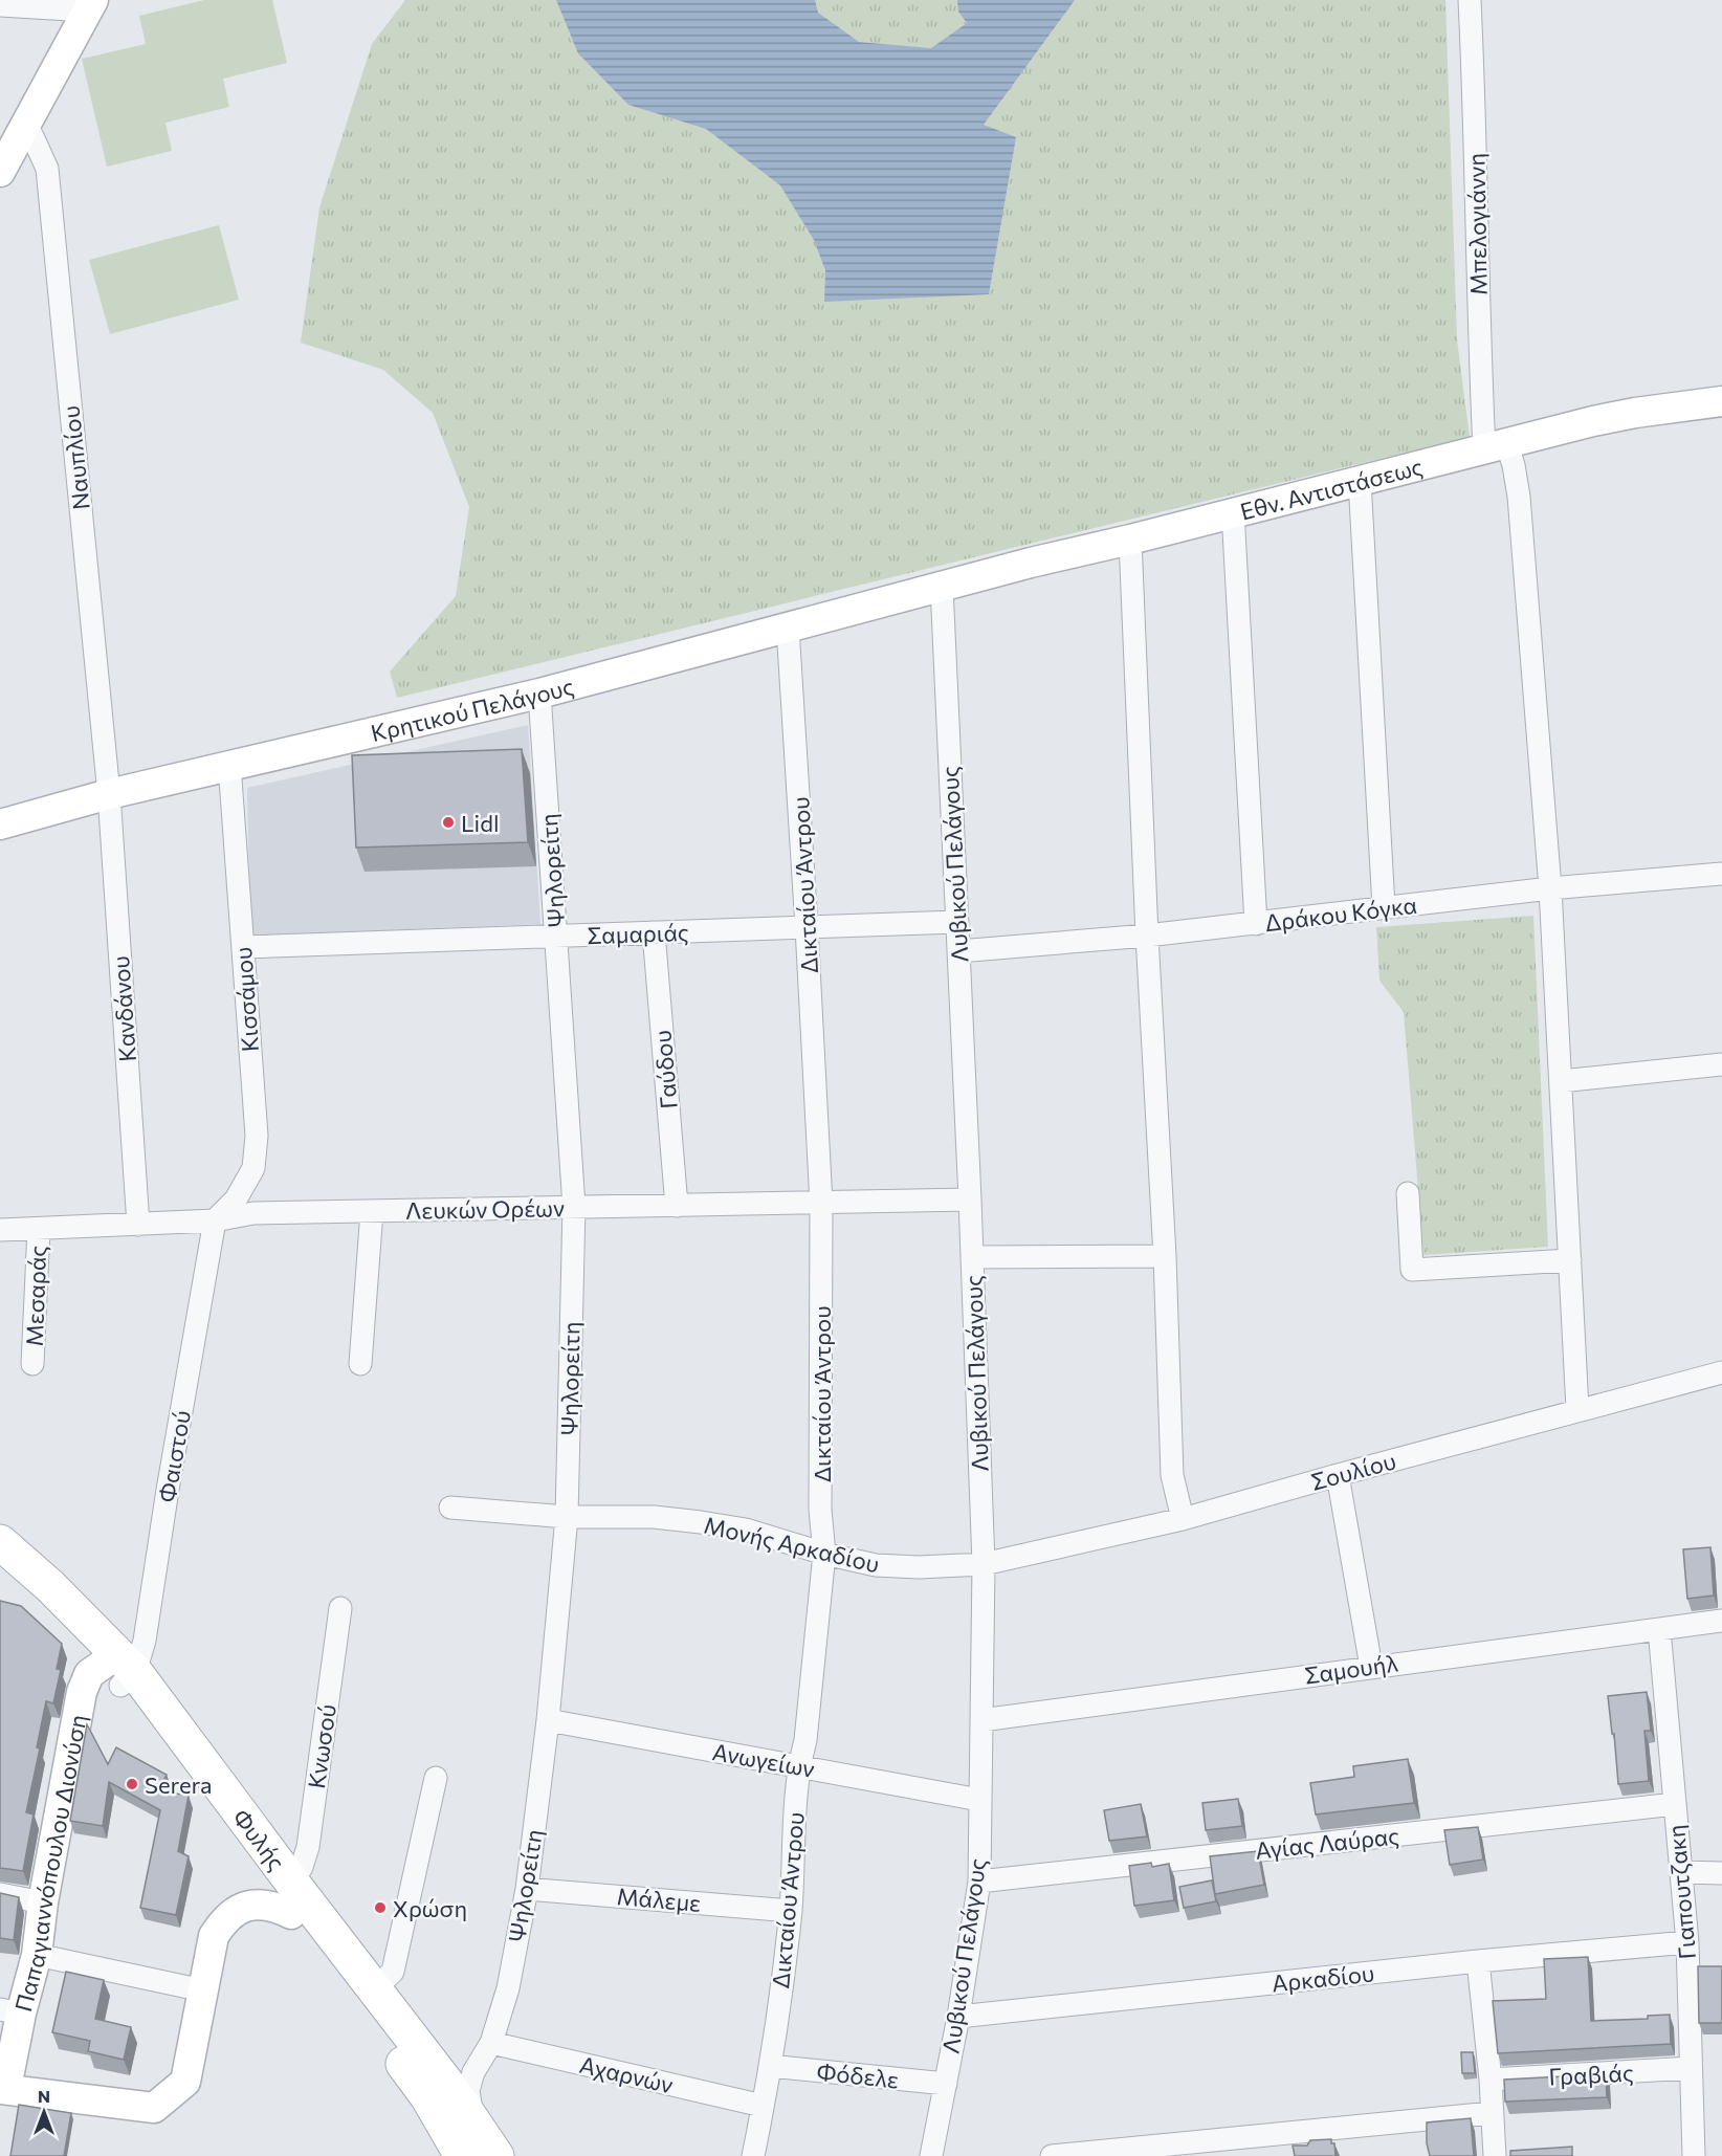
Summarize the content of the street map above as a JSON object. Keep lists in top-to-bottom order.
{
  "streets": {
    "main road": ["Φυλής"],
    "street": [
      "Μπελογιάννη",
      "Ναυπλίου",
      "Εθν. Αντιστάσεως",
      "Κρητικού Πελάγους",
      "Λυβικού Πελάγους",
      "Ψηλορείτη",
      "Δικταίου Άντρου",
      "Δράκου Κόγκα",
      "Σαμαριάς",
      "Κισσάμου",
      "Κανδάνου",
      "Γαύδου",
      "Λευκών Ορέων",
      "Μεσαράς",
      "Φαιστού",
      "Σουλίου",
      "Μονής Αρκαδίου",
      "Σαμουήλ",
      "Κνωσού",
      "Ανωγείων",
      "Αγίας Λαύρας",
      "Παπαγιαννόπουλου Διονύση",
      "Γιαπουτζακη",
      "Μάλεμε",
      "Αρκαδίου",
      "Αχαρνών",
      "Γραβιάς",
      "Φόδελε"
    ]
  },
  "crossings": [
    ["Μπελογιάννη", "Εθν. Αντιστάσεως"],
    ["Μπελογιάννη", "Δράκου Κόγκα"],
    ["Μπελογιάννη", "Σουλίου"],
    ["Ναυπλίου", "Κρητικού Πελάγους"],
    ["Ναυπλίου", "Κανδάνου"],
    ["Εθν. Αντιστάσεως", "Κρητικού Πελάγους"],
    ["Εθν. Αντιστάσεως", "Λυβικού Πελάγους"],
    ["Κρητικού Πελάγους", "Λυβικού Πελάγους"],
    ["Κρητικού Πελάγους", "Ψηλορείτη"],
    ["Κρητικού Πελάγους", "Δικταίου Άντρου"],
    ["Κρητικού Πελάγους", "Κισσάμου"],
    ["Κρητικού Πελάγους", "Κανδάνου"],
    ["Λυβικού Πελάγους", "Δράκου Κόγκα"],
    ["Λυβικού Πελάγους", "Σαμαριάς"],
    ["Λυβικού Πελάγους", "Λευκών Ορέων"],
    ["Λυβικού Πελάγους", "Σουλίου"],
    ["Λυβικού Πελάγους", "Μονής Αρκαδίου"],
    ["Λυβικού Πελάγους", "Σαμουήλ"],
    ["Λυβικού Πελάγους", "Ανωγείων"],
    ["Λυβικού Πελάγους", "Αγίας Λαύρας"],
    ["Λυβικού Πελάγους", "Αρκαδίου"],
    ["Λυβικού Πελάγους", "Φόδελε"],
    ["Ψηλορείτη", "Σαμαριάς"],
    ["Ψηλορείτη", "Λευκών Ορέων"],
    ["Ψηλορείτη", "Μονής Αρκαδίου"],
    ["Ψηλορείτη", "Ανωγείων"],
    ["Ψηλορείτη", "Φυλής"],
    ["Ψηλορείτη", "Μάλεμε"],
    ["Ψηλορείτη", "Αχαρνών"],
    ["Δικταίου Άντρου", "Σαμαριάς"],
    ["Δικταίου Άντρου", "Λευκών Ορέων"],
    ["Δικταίου Άντρου", "Μονής Αρκαδίου"],
    ["Δικταίου Άντρου", "Ανωγείων"],
    ["Δικταίου Άντρου", "Μάλεμε"],
    ["Δικταίου Άντρου", "Αχαρνών"],
    ["Δικταίου Άντρου", "Φόδελε"],
    ["Σαμαριάς", "Κισσάμου"],
    ["Σαμαριάς", "Γαύδου"],
    ["Κισσάμου", "Λευκών Ορέων"],
    ["Κισσάμου", "Φαιστού"],
    ["Κανδάνου", "Λευκών Ορέων"],
    ["Γαύδου", "Λευκών Ορέων"],
    ["Λευκών Ορέων", "Μεσαράς"],
    ["Λευκών Ορέων", "Φαιστού"],
    ["Φαιστού", "Φυλής"],
    ["Φαιστού", "Παπαγιαννόπουλου Διονύση"],
    ["Σουλίου", "Μονής Αρκαδίου"],
    ["Σαμουήλ", "Γιαπουτζακη"],
    ["Κνωσού", "Φυλής"],
    ["Φυλής", "Παπαγιαννόπουλου Διονύση"],
    ["Αγίας Λαύρας", "Γιαπουτζακη"],
    ["Γιαπουτζακη", "Αρκαδίου"],
    ["Γιαπουτζακη", "Γραβιάς"]
  ],
  "places": ["Lidl", "Serera", "Χρώση"],
  "north": "top"
}
